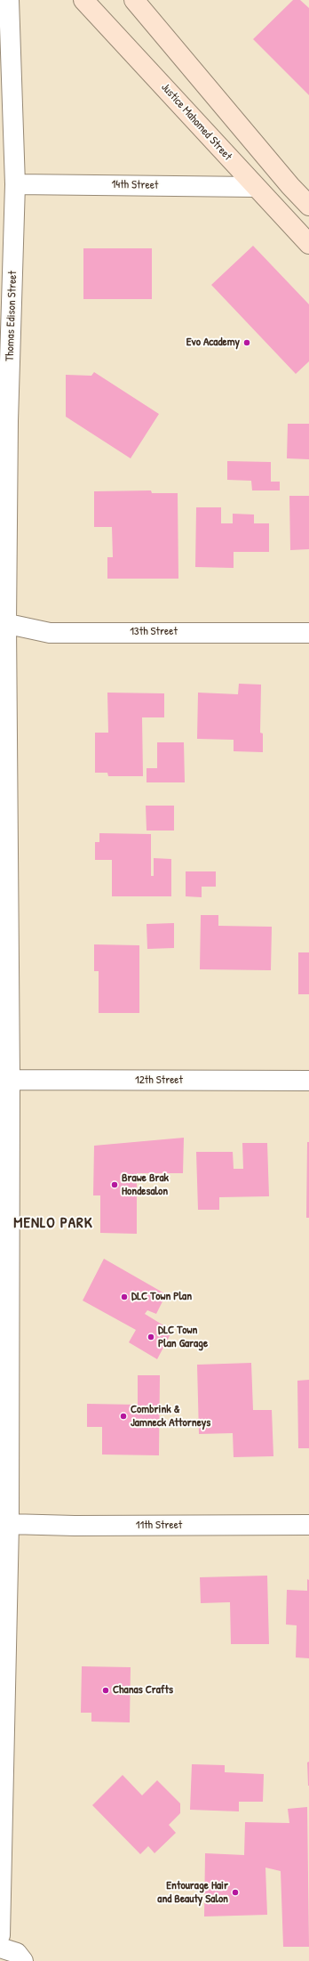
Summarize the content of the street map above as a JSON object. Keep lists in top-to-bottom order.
{
  "streets": {
    "main road": ["Justice Mahomed Street"],
    "street": [
      "14th Street",
      "Thomas Edison Street",
      "13th Street",
      "12th Street",
      "11th Street"
    ]
  },
  "crossings": [
    ["Justice Mahomed Street", "14th Street"],
    ["14th Street", "Thomas Edison Street"],
    ["Thomas Edison Street", "13th Street"],
    ["Thomas Edison Street", "12th Street"],
    ["Thomas Edison Street", "11th Street"]
  ],
  "districts": ["MENLO PARK"],
  "places": [
    "Evo Academy",
    "Brawe Brak Hondesalon",
    "DLC Town Plan",
    "DLC Town Plan Garage",
    "Combrink & Jamneck Attorneys",
    "Chanas Crafts",
    "Entourage Hair and Beauty Salon"
  ]
}
